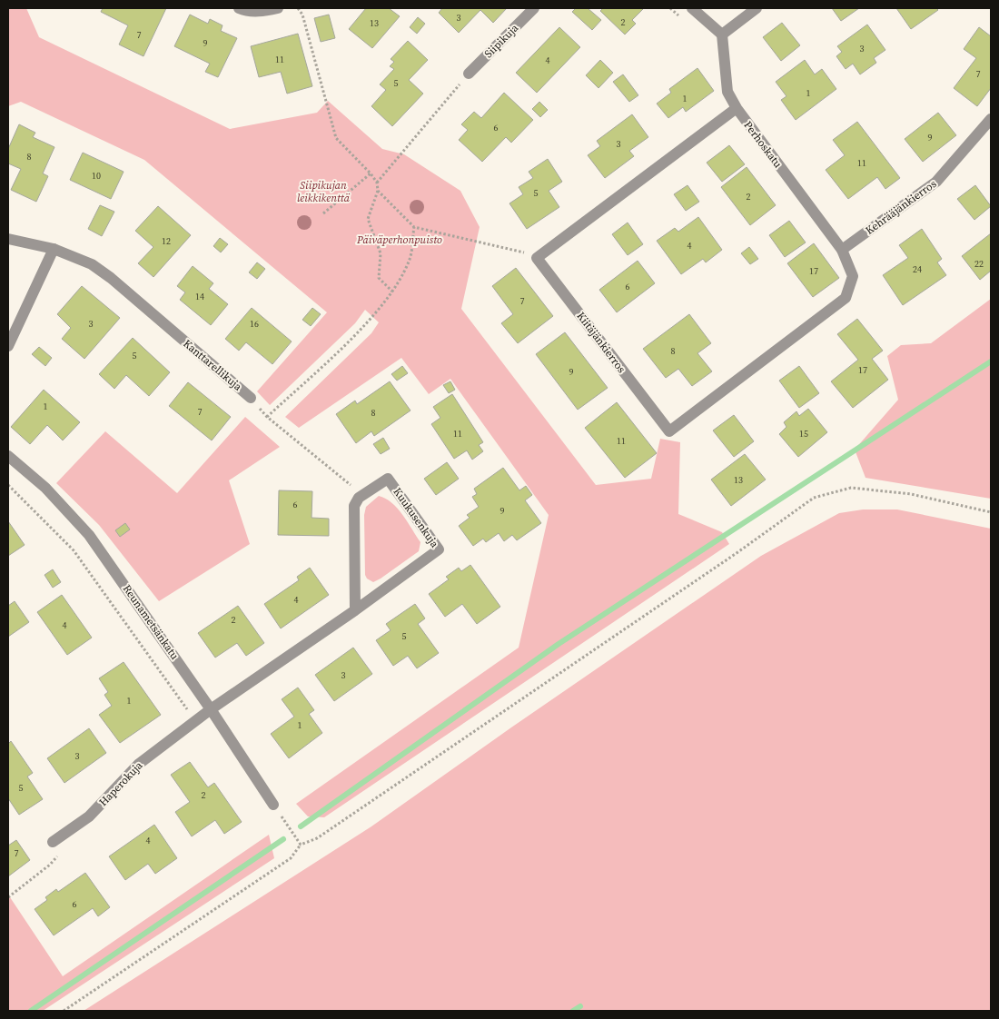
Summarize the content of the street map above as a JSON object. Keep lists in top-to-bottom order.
{
  "streets": {
    "street": [
      "Siipikuja",
      "Perhoskatu",
      "Kehrääjänkierros",
      "Kiitäjänkierros",
      "Kanttarellikuja",
      "Kuukusenkuja",
      "Reunametsänkatu",
      "Haperokuja"
    ]
  },
  "crossings": [
    ["Perhoskatu", "Kehrääjänkierros"],
    ["Perhoskatu", "Kiitäjänkierros"],
    ["Kanttarellikuja", "Kuukusenkuja"],
    ["Kuukusenkuja", "Reunametsänkatu"],
    ["Kuukusenkuja", "Haperokuja"],
    ["Reunametsänkatu", "Haperokuja"]
  ],
  "parks": ["Siipikujan leikkikenttä", "Päiväperhonpuisto"],
  "house_numbers": [
    "3",
    "2",
    "13",
    "7",
    "9",
    "3",
    "11",
    "4",
    "7",
    "5",
    "1",
    "1",
    "6",
    "9",
    "3",
    "8",
    "11",
    "10",
    "5",
    "2",
    "12",
    "4",
    "22",
    "24",
    "17",
    "6",
    "14",
    "7",
    "3",
    "16",
    "8",
    "5",
    "17",
    "9",
    "1",
    "7",
    "8",
    "11",
    "15",
    "11",
    "13",
    "6",
    "9",
    "4",
    "2",
    "4",
    "5",
    "3",
    "1",
    "1",
    "3",
    "5",
    "2",
    "4",
    "7",
    "6"
  ]
}
